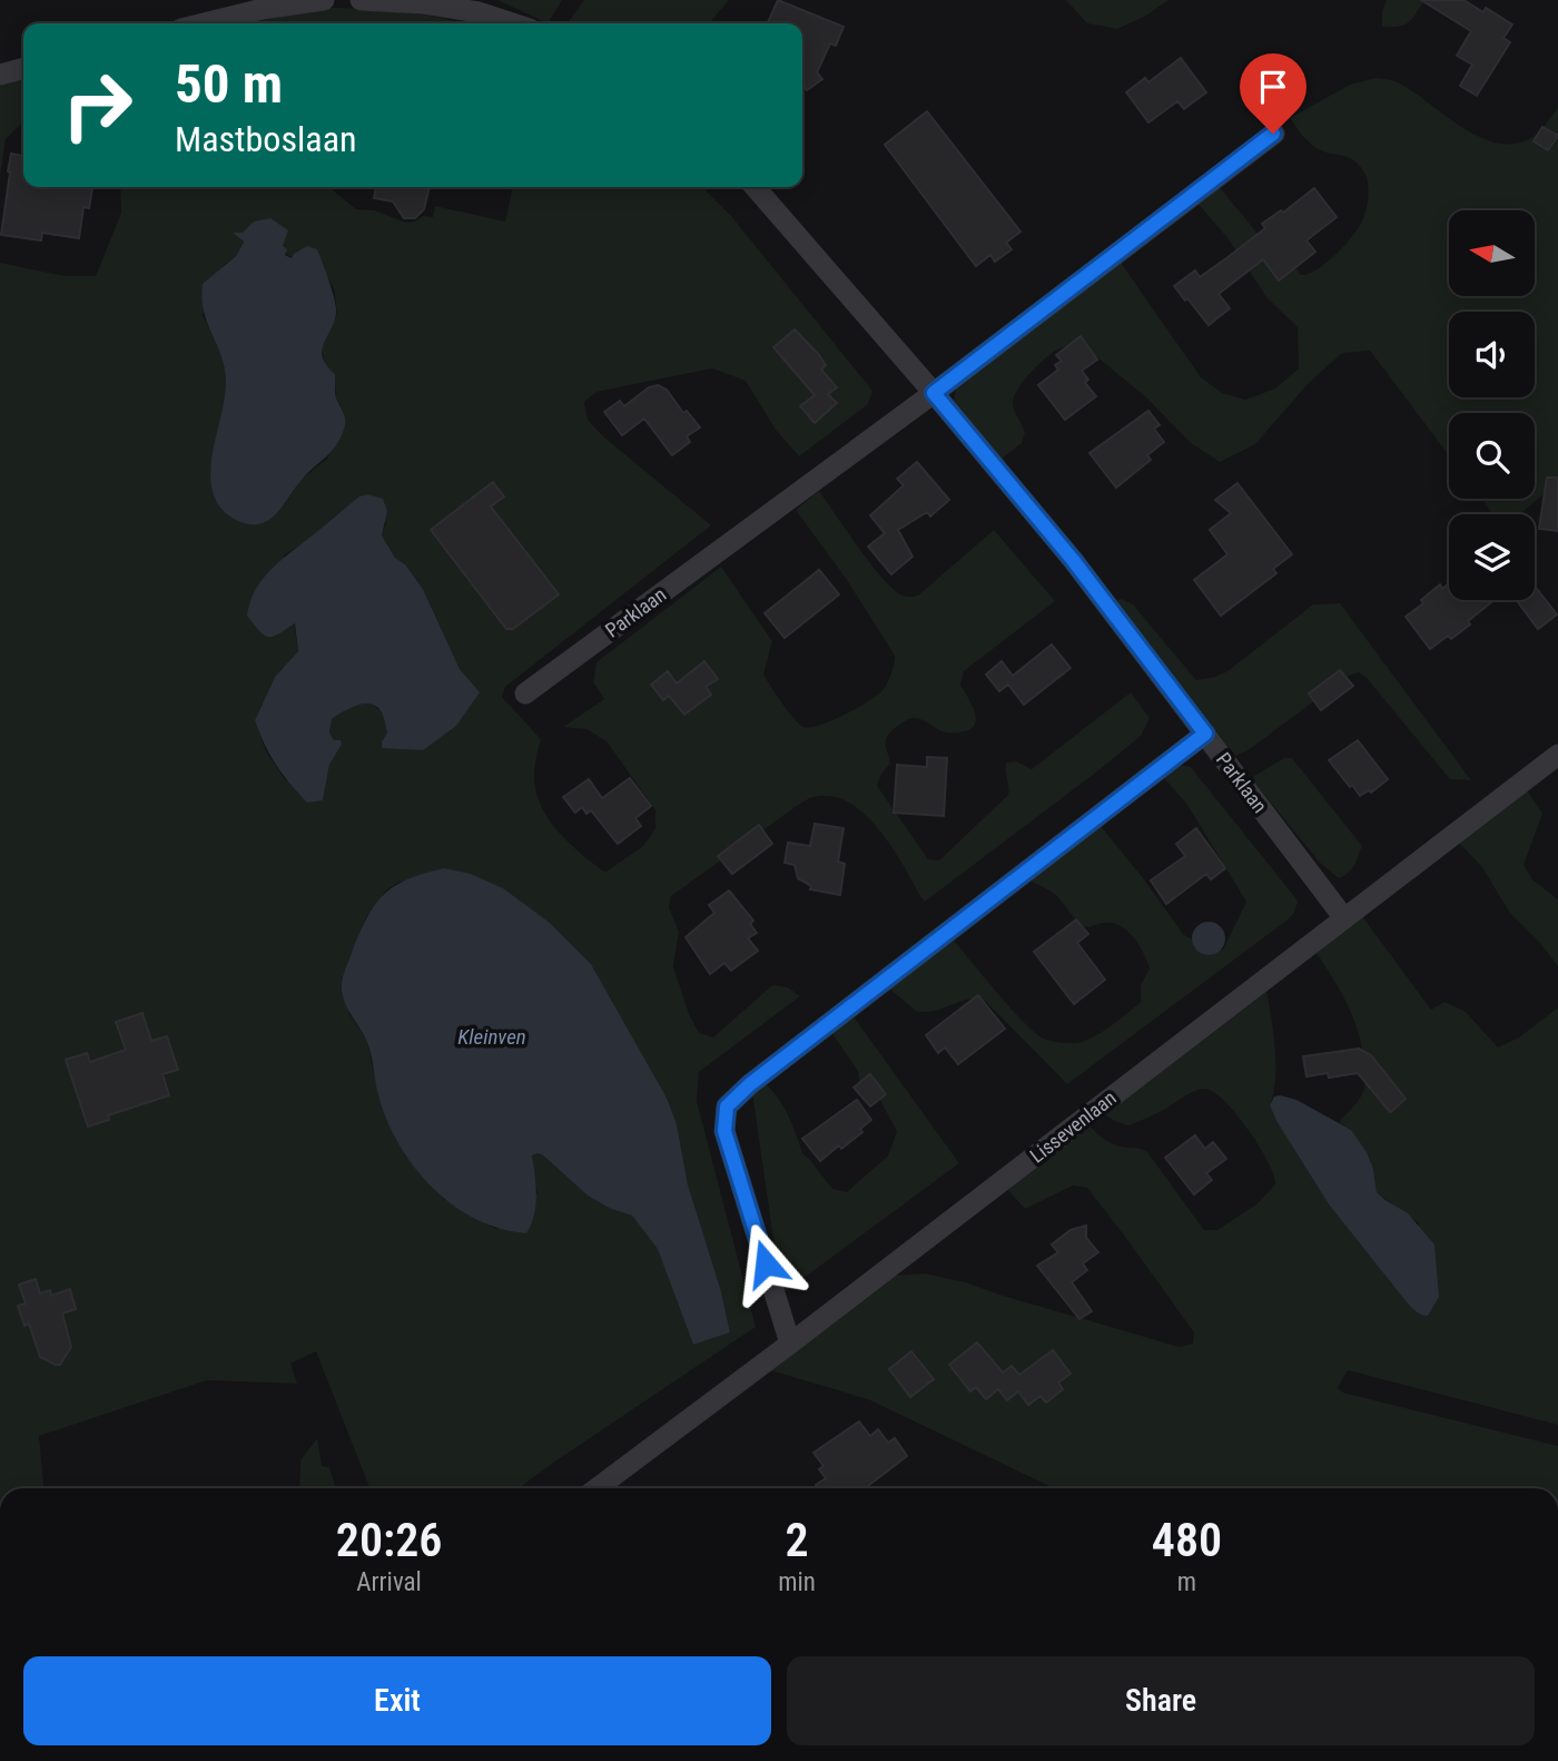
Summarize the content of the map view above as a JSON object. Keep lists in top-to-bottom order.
{
  "streets": {
    "street": ["Parklaan", "Lissevenlaan"]
  },
  "crossings": [
    ["Parklaan", "Lissevenlaan"]
  ],
  "water": ["Kleinven"],
  "north": "left",
  "page": {
    "turn": ["50 m", "Mastboslaan"],
    "eta": [
      "20:26",
      "Arrival",
      "2",
      "min",
      "480",
      "m"
    ],
    "buttons": ["Exit", "Share"]
  }
}
